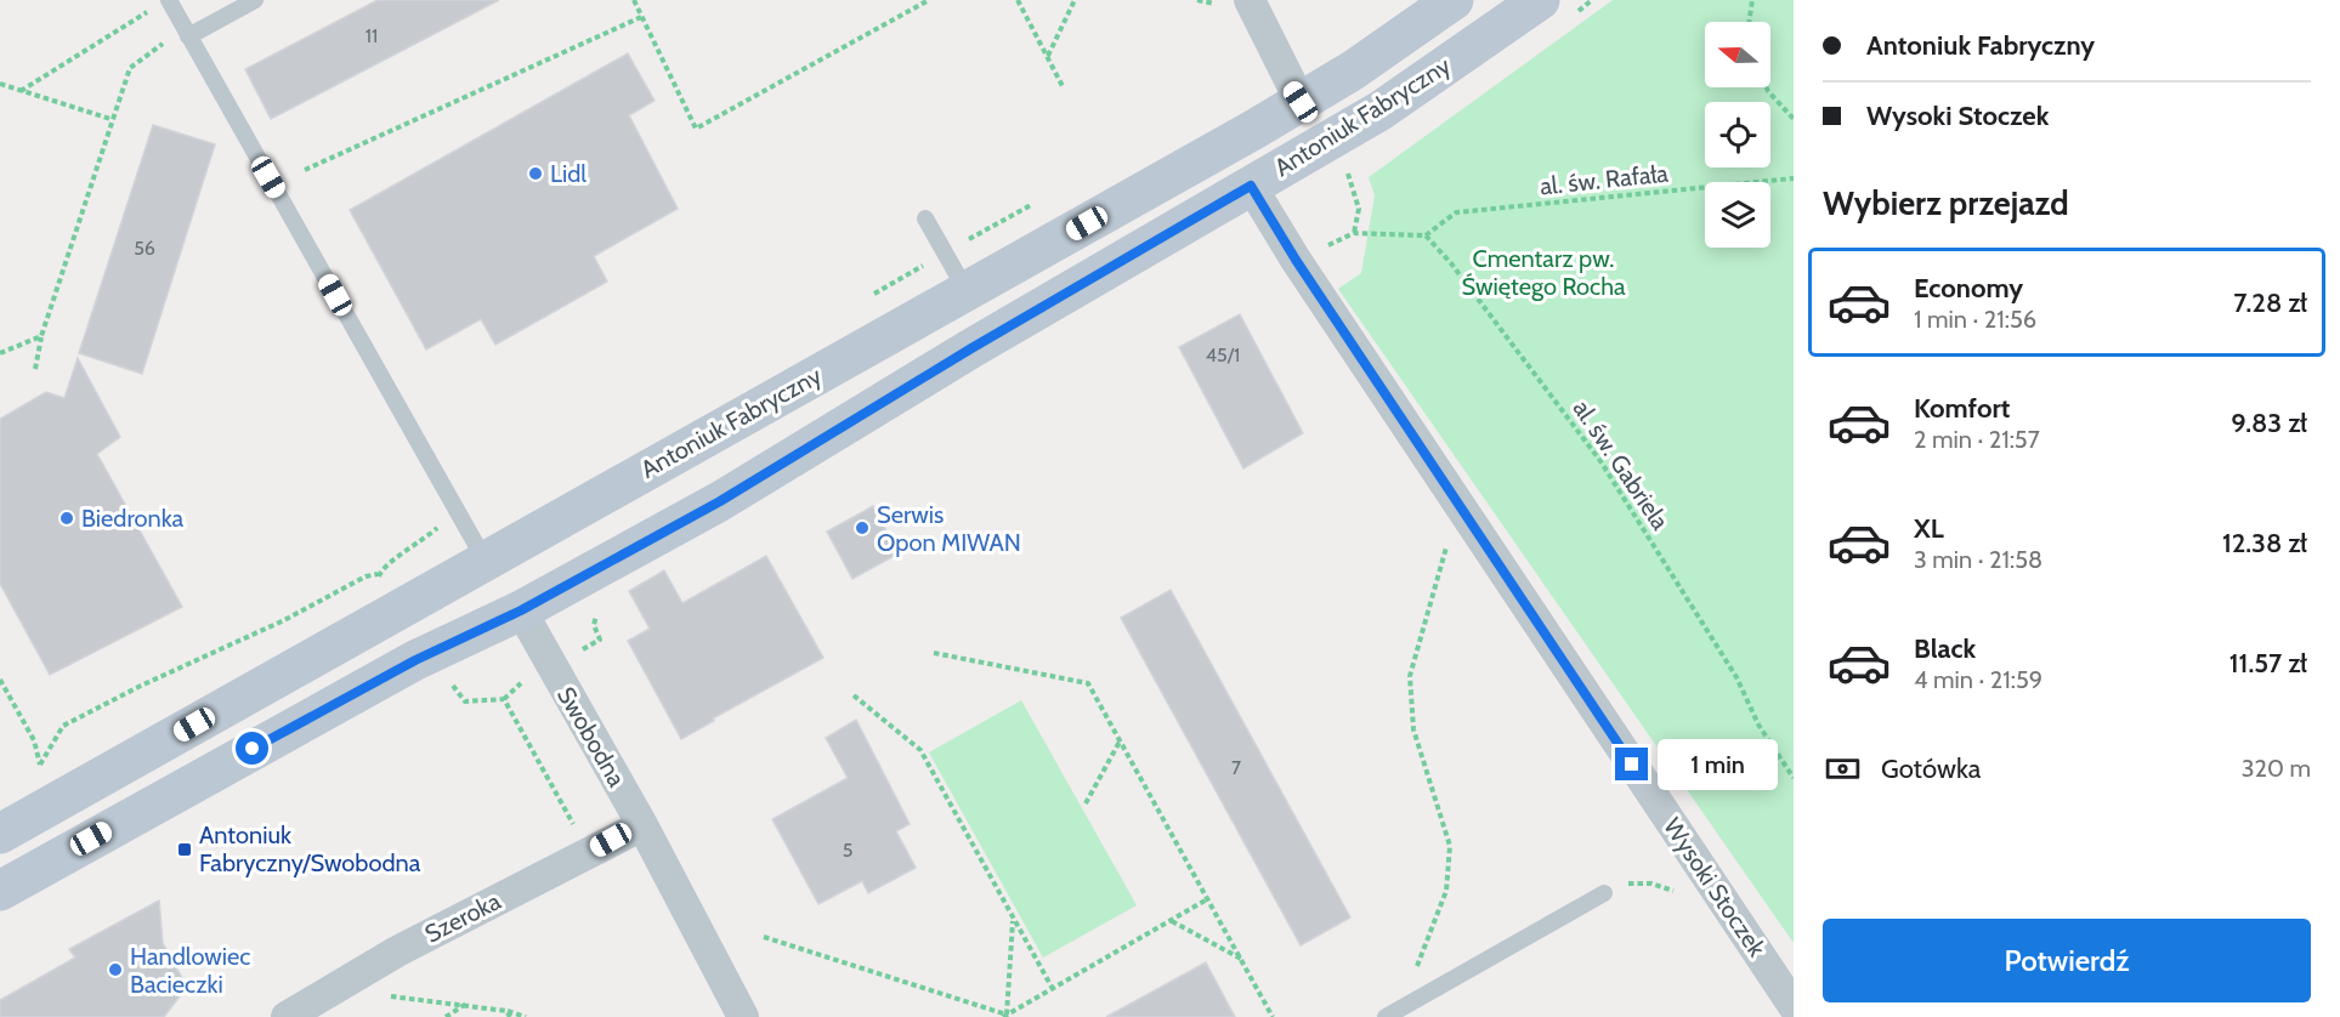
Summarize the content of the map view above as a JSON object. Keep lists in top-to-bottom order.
{
  "streets": {
    "main road": ["Antoniuk Fabryczny"],
    "street": ["Swobodna", "Wysoki Stoczek", "Szeroka"],
    "path": ["al. św. Rafała", "al. św. Gabriela"]
  },
  "crossings": [
    ["Antoniuk Fabryczny", "Swobodna"],
    ["Antoniuk Fabryczny", "Wysoki Stoczek"],
    ["al. św. Rafała", "al. św. Gabriela"],
    ["Swobodna", "Szeroka"]
  ],
  "parks": ["Cmentarz pw. Świętego Rocha"],
  "places": {
    "other": [
      "Lidl",
      "Biedronka",
      "Serwis Opon MIWAN",
      "Handlowiec Bacieczki"
    ],
    "transit": ["Antoniuk Fabryczny/Swobodna"]
  },
  "house_numbers": [
    "11",
    "56",
    "45/1",
    "7",
    "5"
  ],
  "north": "left",
  "page": {
    "banner": ["Antoniuk Fabryczny", "Wysoki Stoczek"],
    "heading": "Wybierz przejazd",
    "list": [
      {
        "name": "Economy",
        "note": "1 min · 21:56",
        "value": "7.28 zł"
      },
      {
        "name": "Komfort",
        "note": "2 min · 21:57",
        "value": "9.83 zł"
      },
      {
        "name": "XL",
        "note": "3 min · 21:58",
        "value": "12.38 zł"
      },
      {
        "name": "Black",
        "note": "4 min · 21:59",
        "value": "11.57 zł"
      }
    ],
    "pay": ["Gotówka", "320 m"],
    "bubble": "1 min",
    "buttons": "Potwierdź"
  }
}
